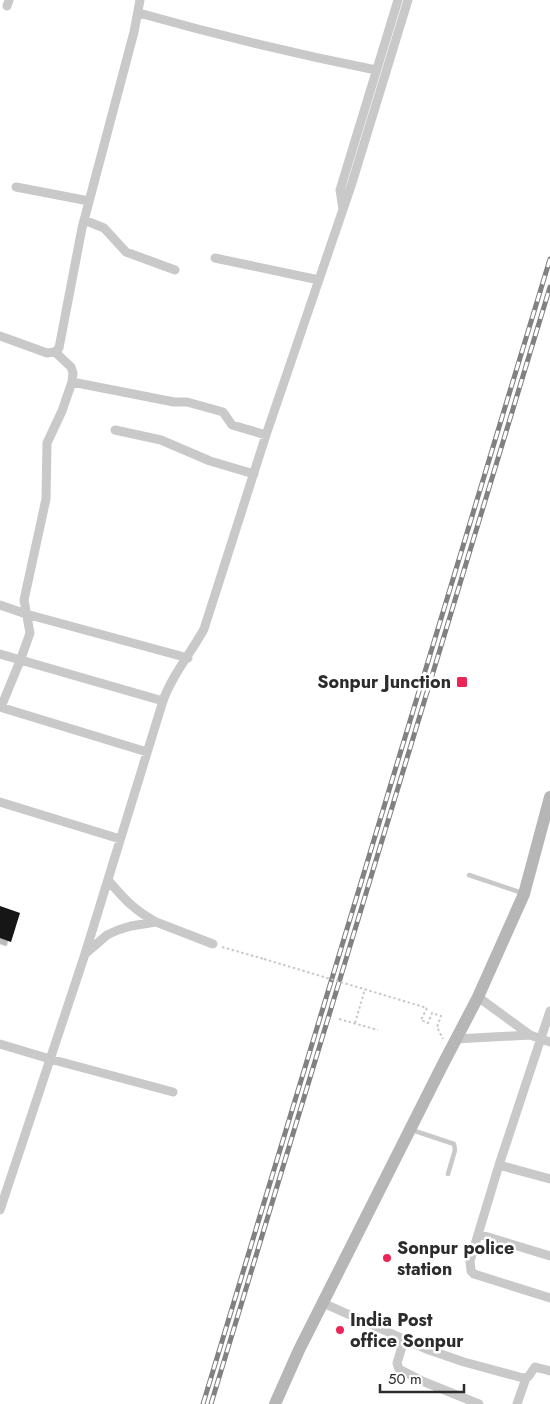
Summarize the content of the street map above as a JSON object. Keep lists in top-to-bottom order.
{
  "places": {
    "transit": ["Sonpur Junction"],
    "other": ["Sonpur police station", "India Post office Sonpur"]
  },
  "scale_bar": "50 m"
}
